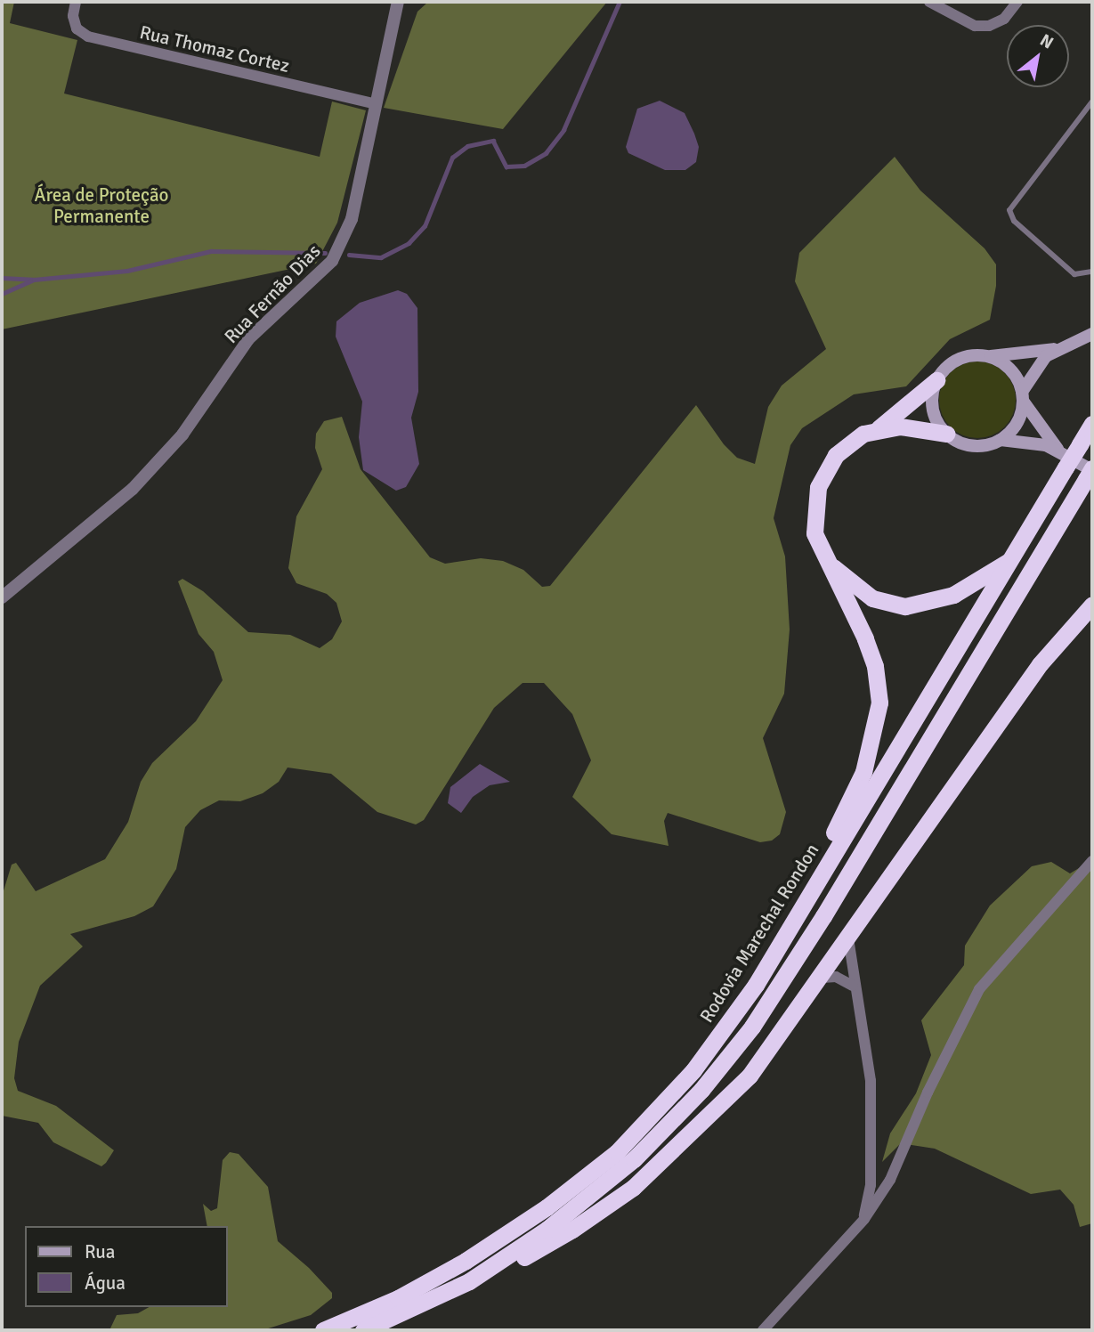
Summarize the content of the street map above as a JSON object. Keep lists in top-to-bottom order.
{
  "streets": {
    "highway": ["Rodovia Marechal Rondon"],
    "street": ["Rua Thomaz Cortez", "Rua Fernão Dias"]
  },
  "crossings": [
    ["Rua Thomaz Cortez", "Rua Fernão Dias"]
  ],
  "parks": ["Área de Proteção Permanente"],
  "legend": ["Rua", "Água"],
  "north": "top right"
}
